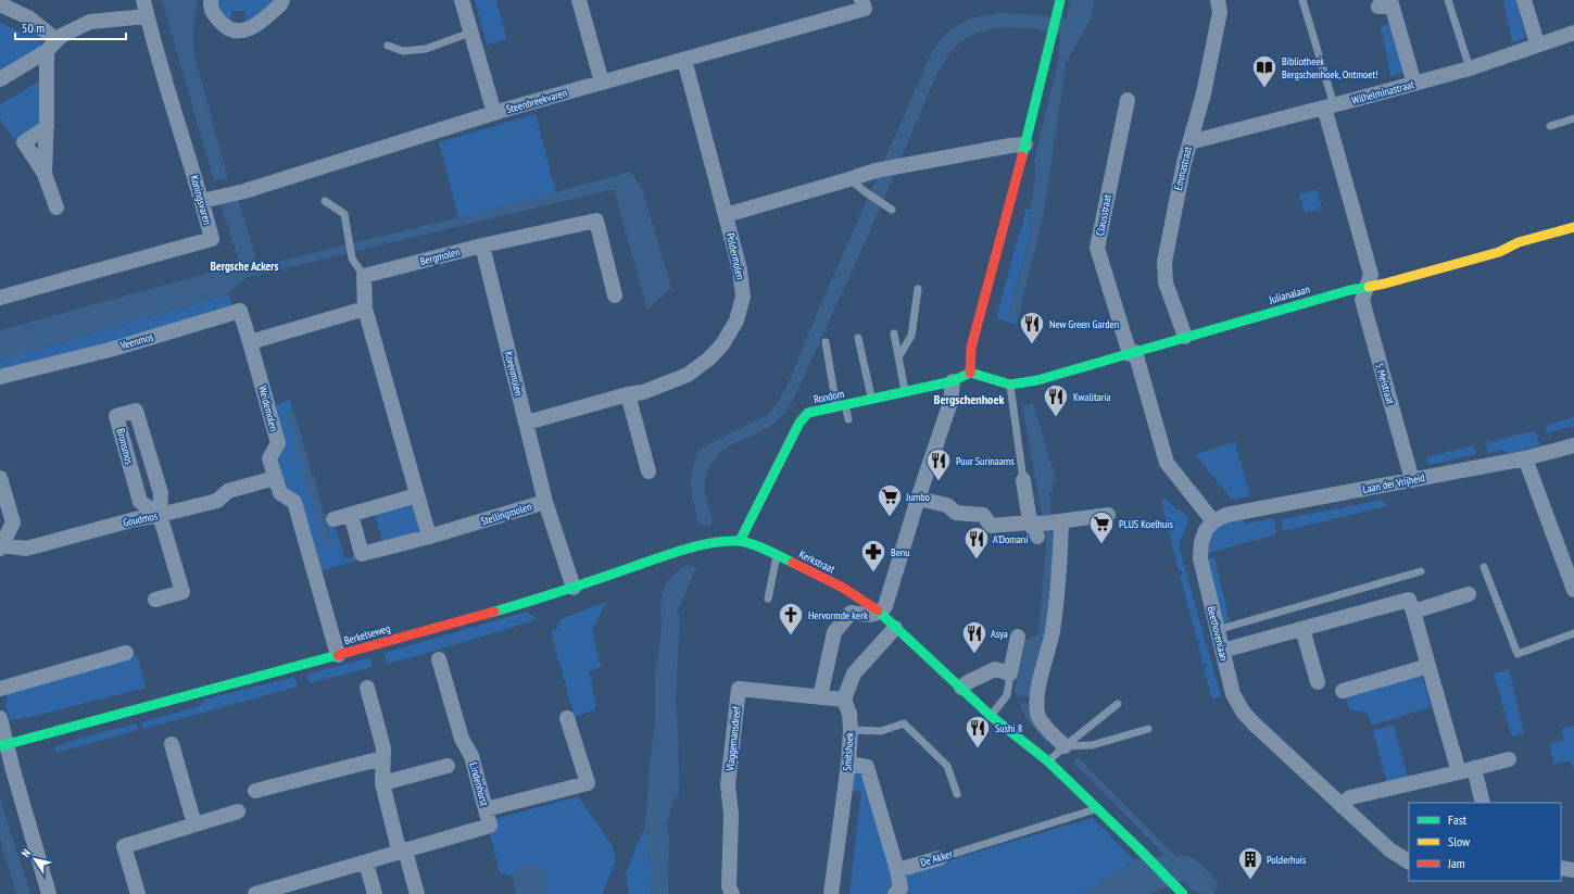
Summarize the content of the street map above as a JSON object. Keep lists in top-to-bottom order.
{
  "streets": {
    "street": [
      "Wilhelminastraat",
      "Steenbreekvaren",
      "Emmastraat",
      "Koningsvaren",
      "Clausstraat",
      "Bergmolen",
      "Poldermolen",
      "Julianalaan",
      "Veenmos",
      "Korenmolen",
      "5 Meistraat",
      "Rondom",
      "Weidemolen",
      "Bronsmos",
      "Laan der Vrijheid",
      "Stellingmolen",
      "Goudmos",
      "Kerkstraat",
      "Beethovenlaan",
      "Berkelseweg",
      "Vlaggemansdreef",
      "Smitshoek",
      "Lindenhorst",
      "De Akker"
    ]
  },
  "crossings": [
    ["Wilhelminastraat", "Emmastraat"],
    ["Wilhelminastraat", "5 Meistraat"],
    ["Steenbreekvaren", "Koningsvaren"],
    ["Steenbreekvaren", "Poldermolen"],
    ["Emmastraat", "Julianalaan"],
    ["Clausstraat", "Julianalaan"],
    ["Bergmolen", "Korenmolen"],
    ["Poldermolen", "Korenmolen"],
    ["Julianalaan", "5 Meistraat"],
    ["Veenmos", "Weidemolen"],
    ["Korenmolen", "Stellingmolen"],
    ["5 Meistraat", "Laan der Vrijheid"],
    ["Rondom", "Kerkstraat"],
    ["Rondom", "Berkelseweg"],
    ["Weidemolen", "Goudmos"],
    ["Weidemolen", "Berkelseweg"],
    ["Bronsmos", "Goudmos"],
    ["Laan der Vrijheid", "Beethovenlaan"],
    ["Stellingmolen", "Berkelseweg"],
    ["Kerkstraat", "Berkelseweg"],
    ["Kerkstraat", "De Akker"],
    ["Vlaggemansdreef", "Smitshoek"]
  ],
  "districts": ["Bergsche Ackers", "Bergschenhoek"],
  "places": {
    "library": ["Bibliotheek Bergschenhoek, Ontmoet!"],
    "restaurant": [
      "New Green Garden",
      "Kwalitaria",
      "Puur Surinaams",
      "A'Domani",
      "Asya",
      "Sushi 8"
    ],
    "supermarket": ["Jumbo", "PLUS Koelhuis"],
    "pharmacy": ["Benu"],
    "church": ["Hervormde kerk"],
    "building": ["Polderhuis"]
  },
  "legend": ["Fast", "Slow", "Jam"],
  "scale_bar": "50 m",
  "north": "top left"
}
